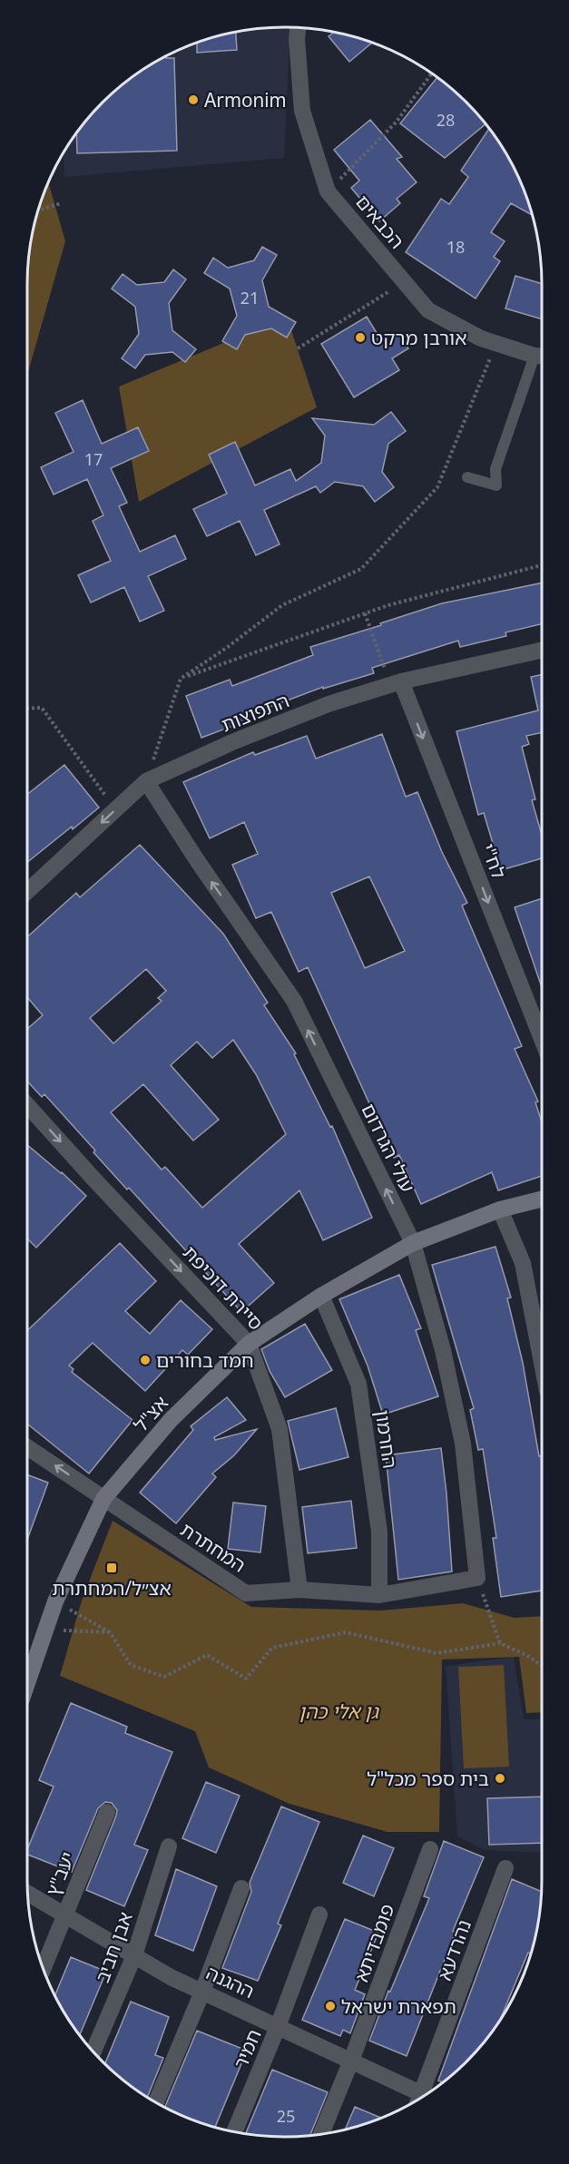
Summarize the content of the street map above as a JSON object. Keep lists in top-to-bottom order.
{
  "streets": {
    "street": [
      "הכבאים",
      "התפוצות",
      "לח\"י",
      "עולי הגרדום",
      "סיירת דוכיפת",
      "אצ\"ל",
      "החרמון",
      "המחתרת",
      "יעב\"ץ",
      "פומבדיתא",
      "אבן חביב",
      "נהרדעא",
      "ההגנה",
      "חמיר"
    ]
  },
  "crossings": [
    ["התפוצות", "לח\"י"],
    ["התפוצות", "עולי הגרדום"],
    ["עולי הגרדום", "אצ\"ל"],
    ["עולי הגרדום", "המחתרת"],
    ["סיירת דוכיפת", "אצ\"ל"],
    ["סיירת דוכיפת", "המחתרת"],
    ["אצ\"ל", "החרמון"],
    ["אצ\"ל", "המחתרת"],
    ["החרמון", "המחתרת"],
    ["יעב\"ץ", "ההגנה"],
    ["פומבדיתא", "ההגנה"],
    ["אבן חביב", "ההגנה"],
    ["ההגנה", "חמיר"]
  ],
  "one_way": ["לח\"י", "עולי הגרדום", "סיירת דוכיפת"],
  "parks": ["גן אלי כהן"],
  "places": {
    "other": [
      "Armonim",
      "אורבן מרקט",
      "חמד בחורים",
      "בית ספר מכל\"ל",
      "תפארת ישראל"
    ],
    "transit": ["אצ״ל/המחתרת"]
  },
  "house_numbers": [
    "28",
    "18",
    "21",
    "17",
    "25"
  ]
}
